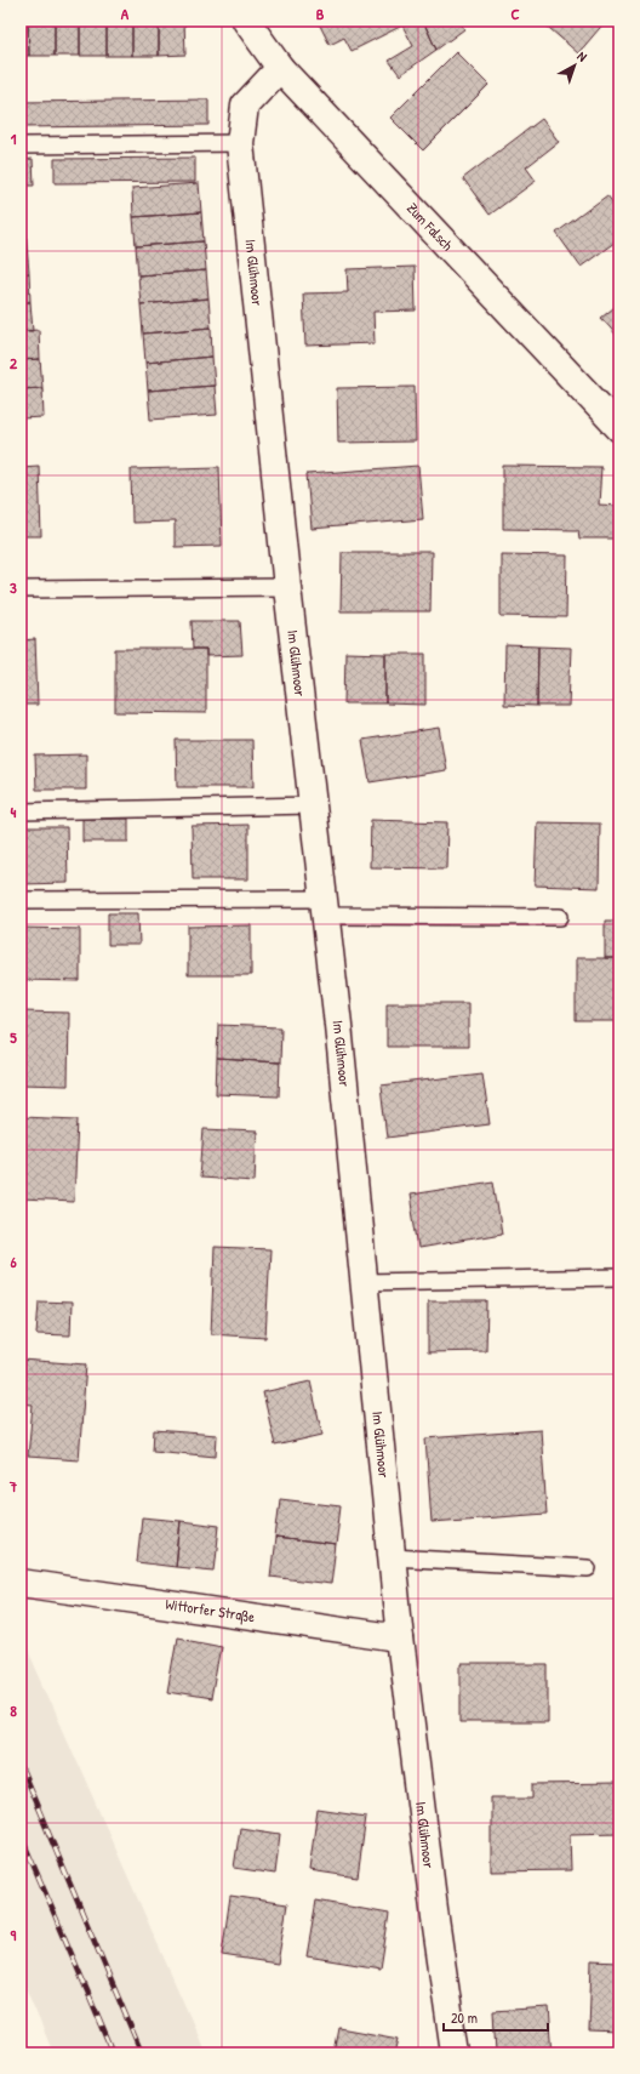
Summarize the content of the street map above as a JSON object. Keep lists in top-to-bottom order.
{
  "streets": {
    "street": ["Zum Falsch", "Im Glühmoor", "Wittorfer Straße"]
  },
  "crossings": [
    ["Zum Falsch", "Im Glühmoor"],
    ["Im Glühmoor", "Wittorfer Straße"]
  ],
  "scale_bar": "20 m",
  "north": "top right",
  "grid": {
    "columns": ["A", "B", "C"],
    "rows": [
      "1",
      "2",
      "3",
      "4",
      "5",
      "6",
      "7",
      "8",
      "9"
    ]
  }
}
